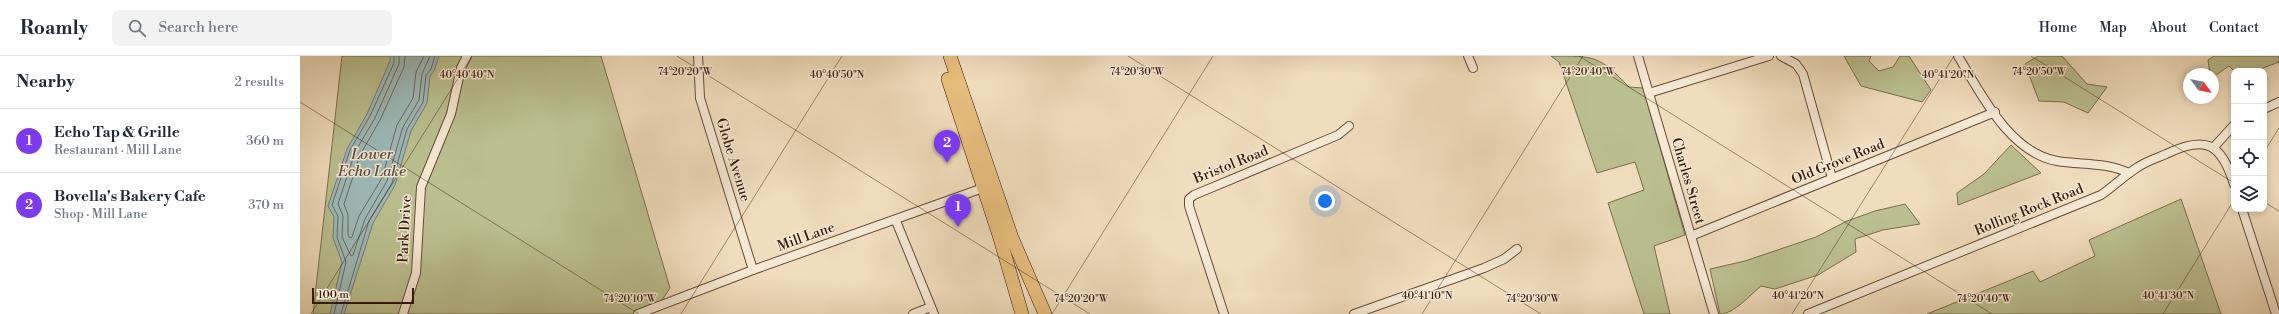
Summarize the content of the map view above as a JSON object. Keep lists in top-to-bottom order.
{
  "streets": {
    "street": [
      "Globe Avenue",
      "Old Grove Road",
      "Bristol Road",
      "Charles Street",
      "Rolling Rock Road",
      "Park Drive",
      "Mill Lane"
    ]
  },
  "crossings": [
    ["Globe Avenue", "Mill Lane"],
    ["Old Grove Road", "Charles Street"]
  ],
  "water": ["Lower Echo Lake"],
  "scale_bar": "100 m",
  "north": "bottom right",
  "page": {
    "header": "Roamly",
    "search": "Search here",
    "nav": [
      "Home",
      "Map",
      "About",
      "Contact"
    ],
    "heading": ["Nearby", "2 results"],
    "map_buttons": ["+", "−"],
    "list": [
      {
        "mark": "1",
        "name": "Echo Tap & Grille",
        "note": "Restaurant · Mill Lane",
        "value": "360 m"
      },
      {
        "mark": "2",
        "name": "Bovella's Bakery Cafe",
        "note": "Shop · Mill Lane",
        "value": "370 m"
      }
    ],
    "pins": ["2", "1"],
    "scale": "100 m"
  },
  "coordinates": [
    "74°20'20\"W",
    "74°20'30\"W",
    "74°20'40\"W",
    "74°20'50\"W",
    "40°40'40\"N",
    "40°40'50\"N",
    "40°41'20\"N",
    "40°41'10\"N",
    "40°41'30\"N",
    "74°20'10\"W"
  ]
}
